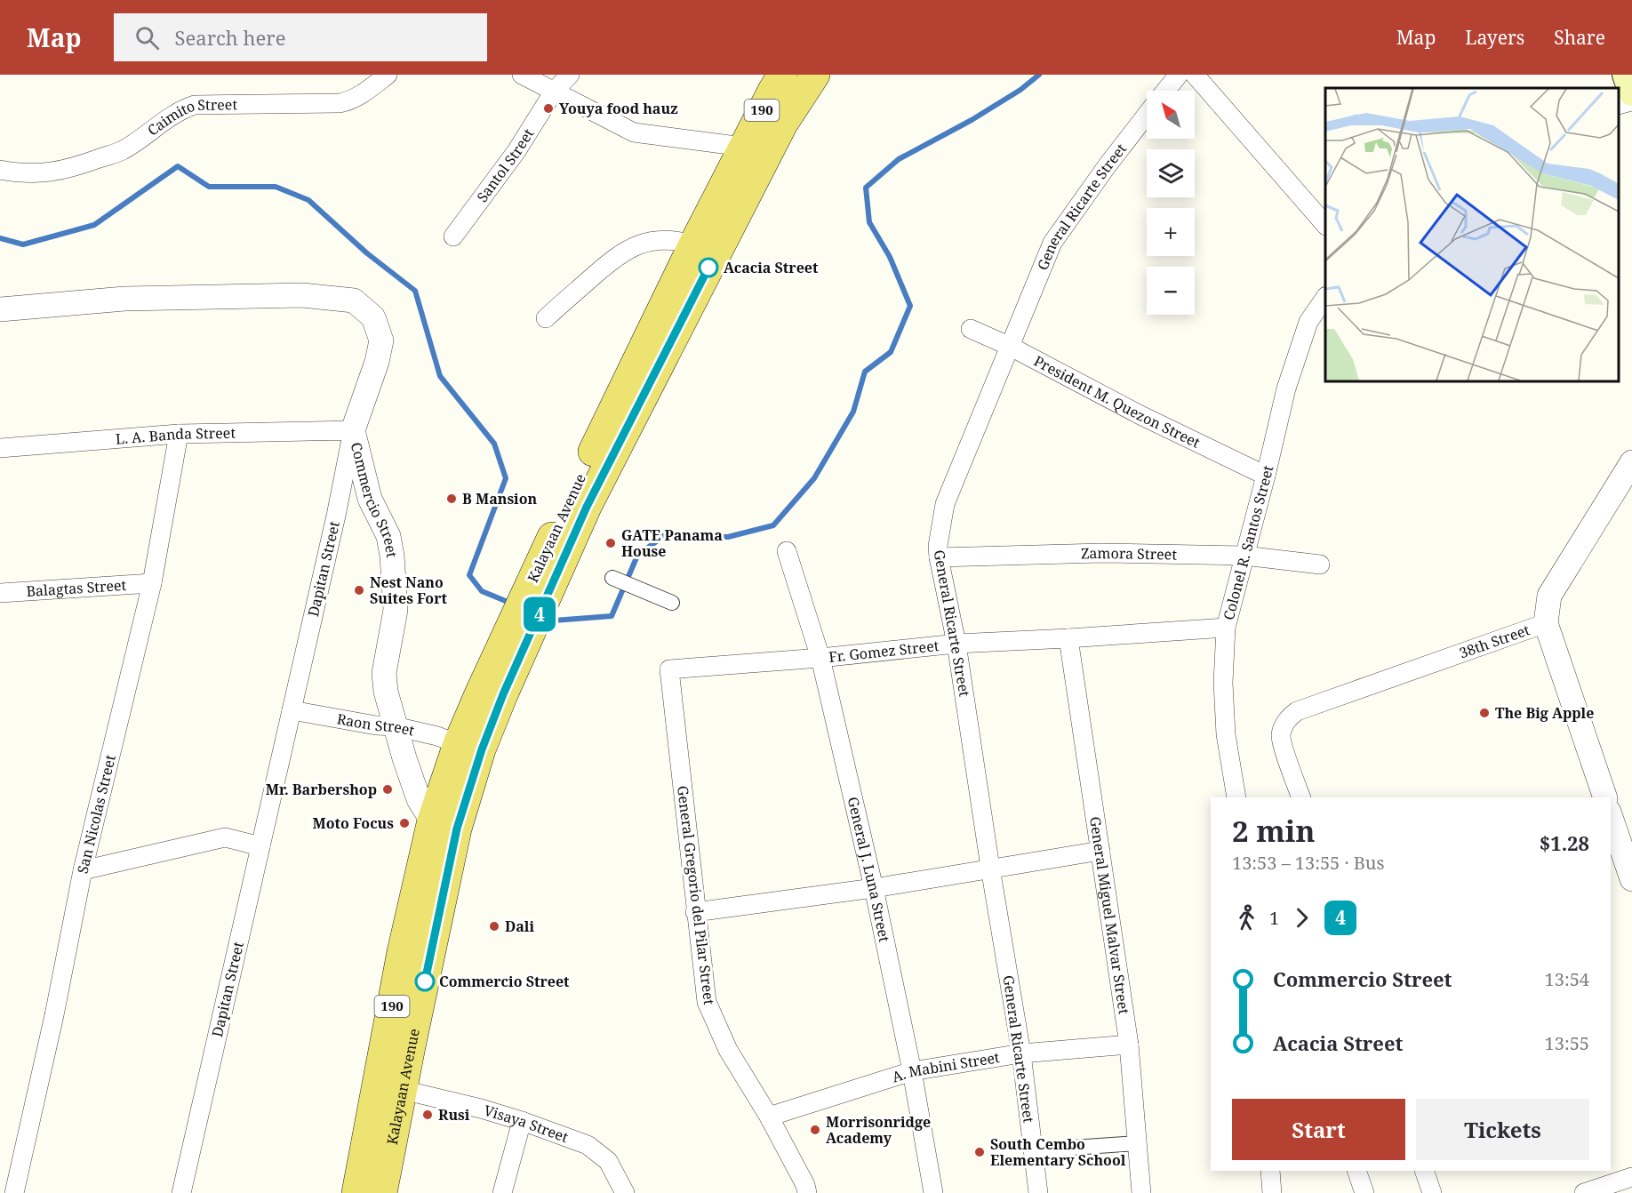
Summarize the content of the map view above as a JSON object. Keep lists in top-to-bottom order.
{
  "streets": {
    "main road": ["190", "Kalayaan Avenue"],
    "street": [
      "Caimito Street",
      "Santol Street",
      "General Ricarte Street",
      "President M. Quezon Street",
      "L. A. Banda Street",
      "Commercio Street",
      "Colonel R. Santos Street",
      "Zamora Street",
      "Dapitan Street",
      "Balagtas Street",
      "38th Street",
      "Fr. Gomez Street",
      "Raon Street",
      "San Nicolas Street",
      "General J. Luna Street",
      "General Gregorio del Pilar Street",
      "General Miguel Malvar Street",
      "A. Mabini Street",
      "Visaya Street"
    ]
  },
  "crossings": [
    ["General Ricarte Street", "President M. Quezon Street"],
    ["General Ricarte Street", "Zamora Street"],
    ["General Ricarte Street", "Fr. Gomez Street"],
    ["General Ricarte Street", "A. Mabini Street"],
    ["President M. Quezon Street", "Colonel R. Santos Street"],
    ["L. A. Banda Street", "Commercio Street"],
    ["L. A. Banda Street", "Dapitan Street"],
    ["L. A. Banda Street", "San Nicolas Street"],
    ["Commercio Street", "Kalayaan Avenue"],
    ["Commercio Street", "Dapitan Street"],
    ["Commercio Street", "Raon Street"],
    ["Kalayaan Avenue", "Raon Street"],
    ["Kalayaan Avenue", "Visaya Street"],
    ["Colonel R. Santos Street", "Zamora Street"],
    ["Colonel R. Santos Street", "Fr. Gomez Street"],
    ["Dapitan Street", "Raon Street"],
    ["Balagtas Street", "San Nicolas Street"],
    ["Fr. Gomez Street", "General J. Luna Street"],
    ["Fr. Gomez Street", "General Gregorio del Pilar Street"],
    ["Fr. Gomez Street", "General Miguel Malvar Street"],
    ["General J. Luna Street", "A. Mabini Street"],
    ["General Gregorio del Pilar Street", "A. Mabini Street"],
    ["General Miguel Malvar Street", "A. Mabini Street"]
  ],
  "places": [
    "Youya food hauz",
    "Acacia Street",
    "B Mansion",
    "GATE Panama House",
    "Nest Nano Suites Fort",
    "The Big Apple",
    "Mr. Barbershop",
    "Moto Focus",
    "Dali",
    "Commercio Street",
    "Rusi",
    "Morrisonridge Academy",
    "South Cembo Elementary School"
  ],
  "lines": ["bus line 4"],
  "north": "top left",
  "page": {
    "header": "Map",
    "search": "Search here",
    "nav": ["Map", "Layers", "Share"],
    "on_map": "4",
    "map_buttons": ["+", "−"],
    "heading": ["2 min", "13:53 – 13:55 · Bus", "$1.28"],
    "legs": ["1", "4"],
    "list": [
      {
        "name": "Commercio Street",
        "value": "13:54"
      },
      {
        "name": "Acacia Street",
        "value": "13:55"
      }
    ],
    "buttons": ["Start", "Tickets"]
  }
}
